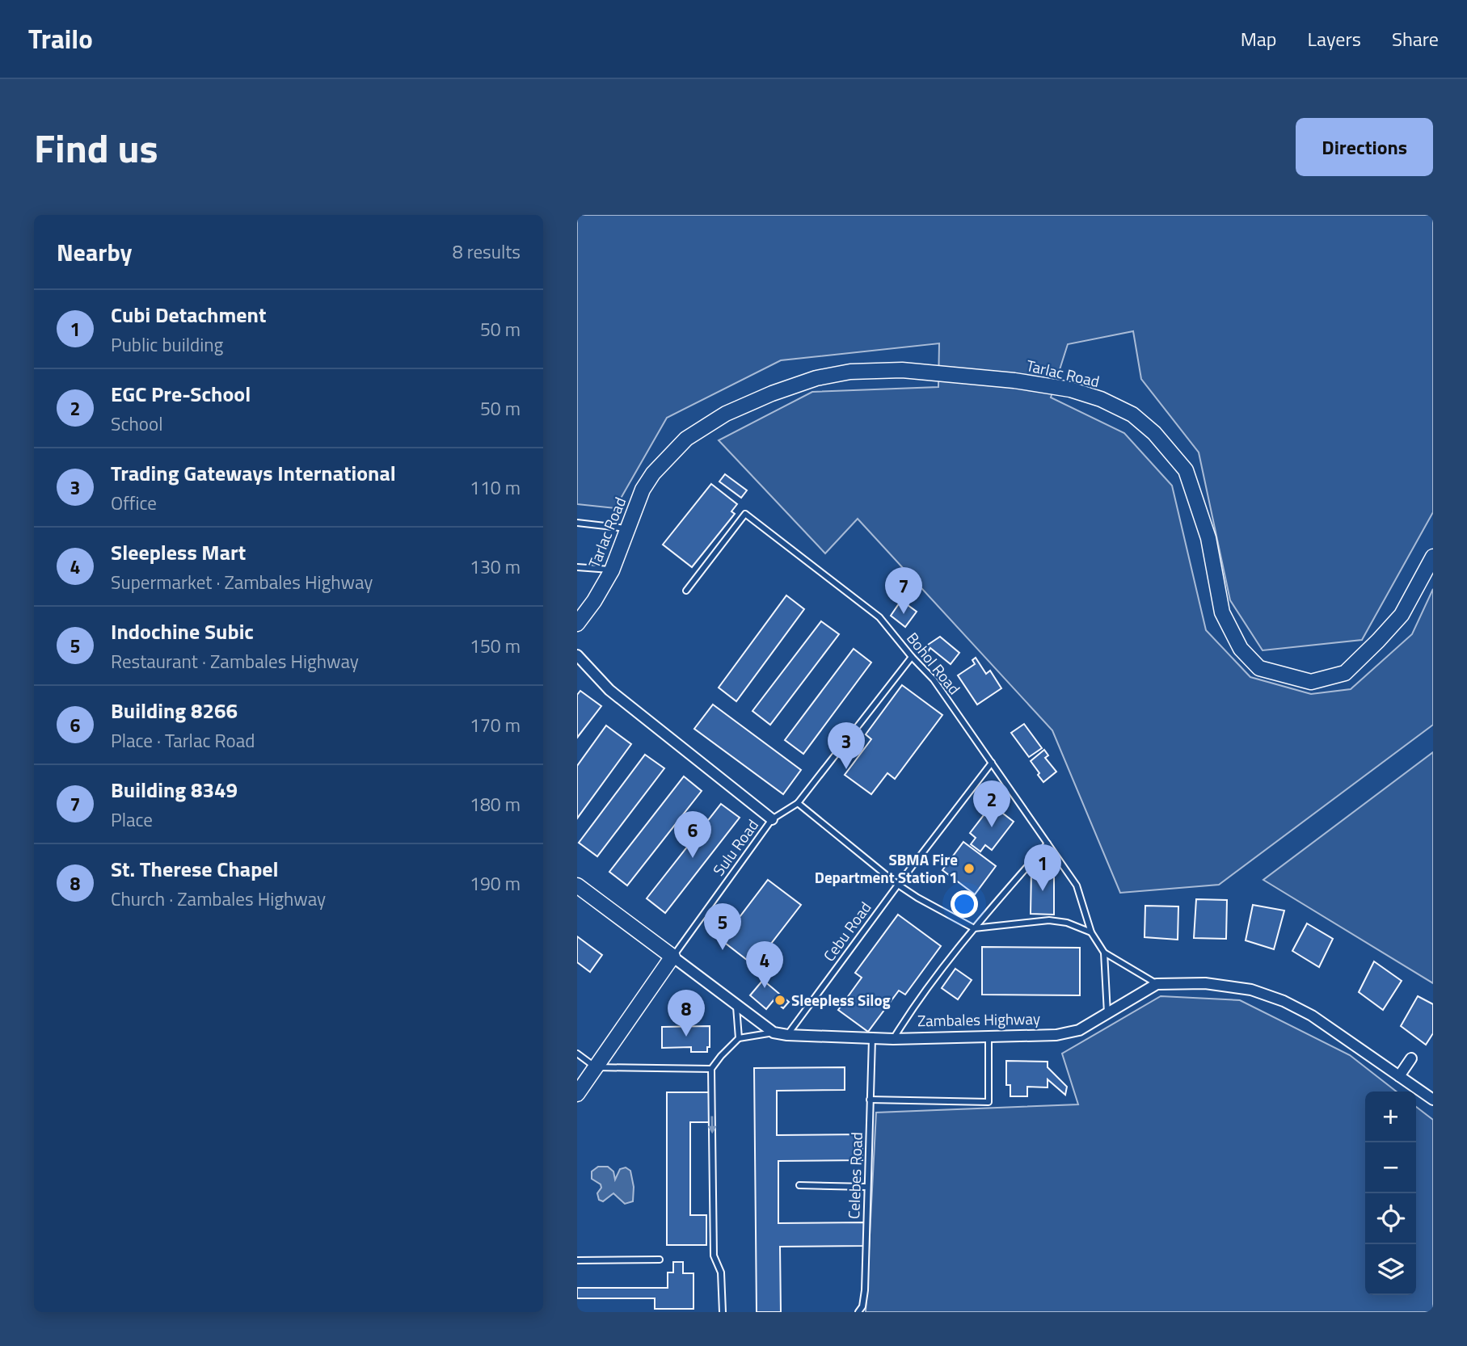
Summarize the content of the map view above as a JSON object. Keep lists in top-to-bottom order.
{
  "streets": {
    "main road": ["Tarlac Road"],
    "street": ["Zambales Highway"],
    "lane": [
      "Bohol Road",
      "Sulu Road",
      "Cebu Road",
      "Celebes Road"
    ]
  },
  "crossings": [
    ["Bohol Road", "Sulu Road"],
    ["Bohol Road", "Cebu Road"],
    ["Bohol Road", "Zambales Highway"],
    ["Sulu Road", "Zambales Highway"],
    ["Cebu Road", "Zambales Highway"],
    ["Zambales Highway", "Celebes Road"]
  ],
  "places": ["SBMA Fire Department Station 1", "Sleepless Silog"],
  "page": {
    "header": "Trailo",
    "nav": ["Map", "Layers", "Share"],
    "title": "Find us",
    "buttons": "Directions",
    "heading": ["Nearby", "8 results"],
    "list": [
      {
        "mark": "1",
        "name": "Cubi Detachment",
        "note": "Public building",
        "value": "50 m"
      },
      {
        "mark": "2",
        "name": "EGC Pre-School",
        "note": "School",
        "value": "50 m"
      },
      {
        "mark": "3",
        "name": "Trading Gateways International",
        "note": "Office",
        "value": "110 m"
      },
      {
        "mark": "4",
        "name": "Sleepless Mart",
        "note": "Supermarket · Zambales Highway",
        "value": "130 m"
      },
      {
        "mark": "5",
        "name": "Indochine Subic",
        "note": "Restaurant · Zambales Highway",
        "value": "150 m"
      },
      {
        "mark": "6",
        "name": "Building 8266",
        "note": "Place · Tarlac Road",
        "value": "170 m"
      },
      {
        "mark": "7",
        "name": "Building 8349",
        "note": "Place",
        "value": "180 m"
      },
      {
        "mark": "8",
        "name": "St. Therese Chapel",
        "note": "Church · Zambales Highway",
        "value": "190 m"
      }
    ],
    "pins": [
      "7",
      "3",
      "2",
      "6",
      "1",
      "5",
      "4",
      "8"
    ],
    "map_buttons": ["+", "−"]
  }
}
